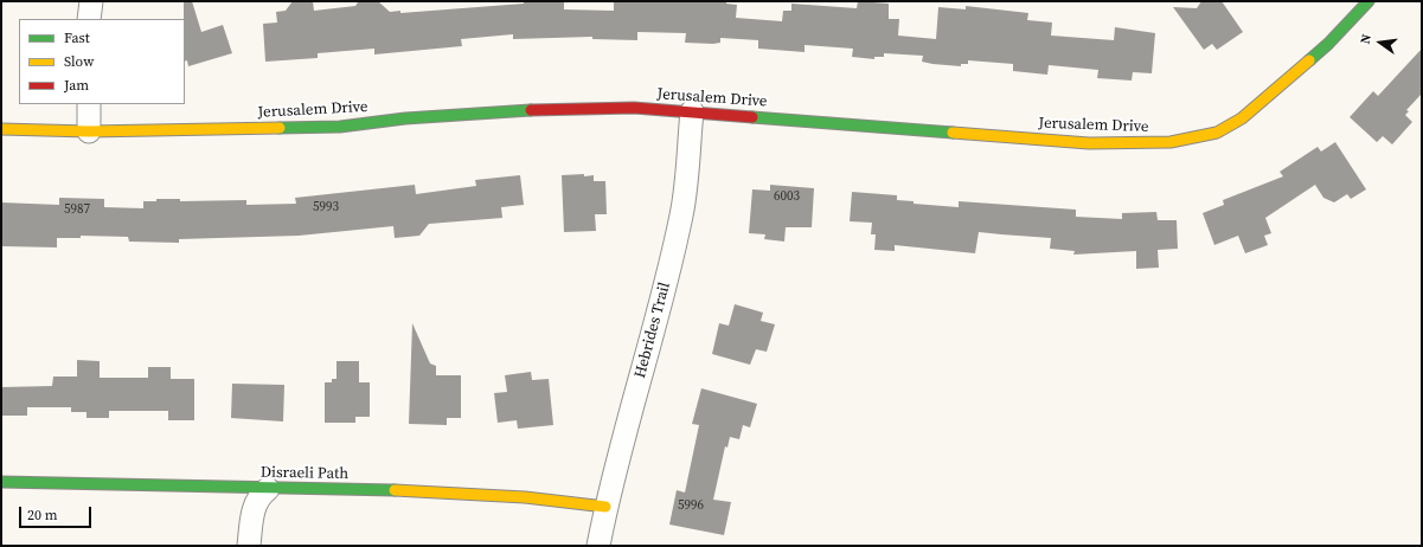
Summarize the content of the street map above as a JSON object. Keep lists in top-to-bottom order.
{
  "streets": {
    "street": ["Jerusalem Drive", "Hebrides Trail", "Disraeli Path"]
  },
  "crossings": [
    ["Jerusalem Drive", "Hebrides Trail"],
    ["Hebrides Trail", "Disraeli Path"]
  ],
  "house_numbers": [
    "6003",
    "5993",
    "5987",
    "5996"
  ],
  "legend": ["Fast", "Slow", "Jam"],
  "scale_bar": "20 m",
  "north": "left"
}
